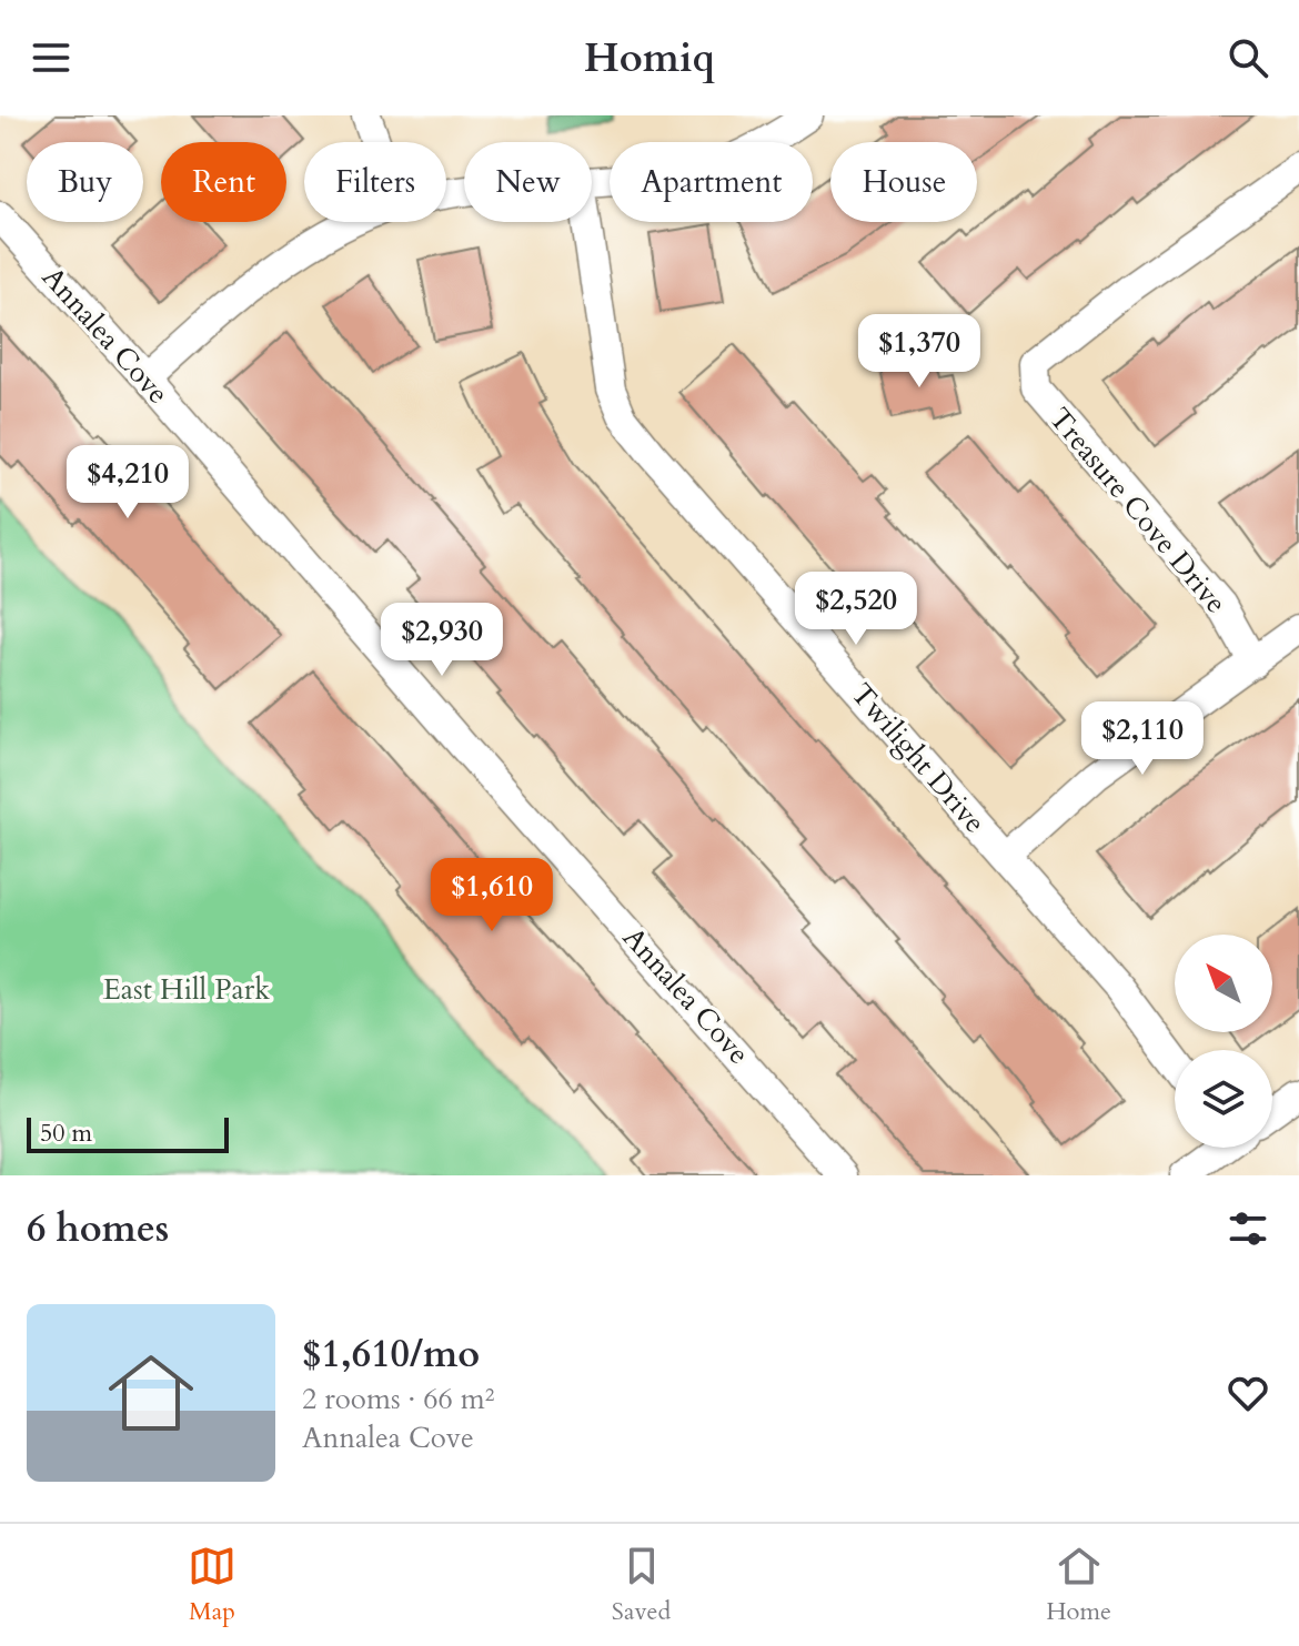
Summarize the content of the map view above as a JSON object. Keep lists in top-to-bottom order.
{
  "streets": {
    "street": ["Annalea Cove", "Treasure Cove Drive", "Twilight Drive"]
  },
  "parks": ["East Hill Park"],
  "scale_bar": "50 m",
  "north": "top left",
  "page": {
    "header": "Homiq",
    "chip": [
      "Buy",
      "Rent",
      "Filters",
      "New",
      "Apartment",
      "House"
    ],
    "price": [
      "$1,370",
      "$4,210",
      "$2,520",
      "$2,930",
      "$2,110",
      "$1,610"
    ],
    "scale": "50 m",
    "heading": "6 homes",
    "list": [
      {
        "name": "$1,610/mo",
        "note": "2 rooms · 66 m² · Annalea Cove"
      }
    ],
    "tabs": ["Map", "Saved", "Home"]
  }
}
